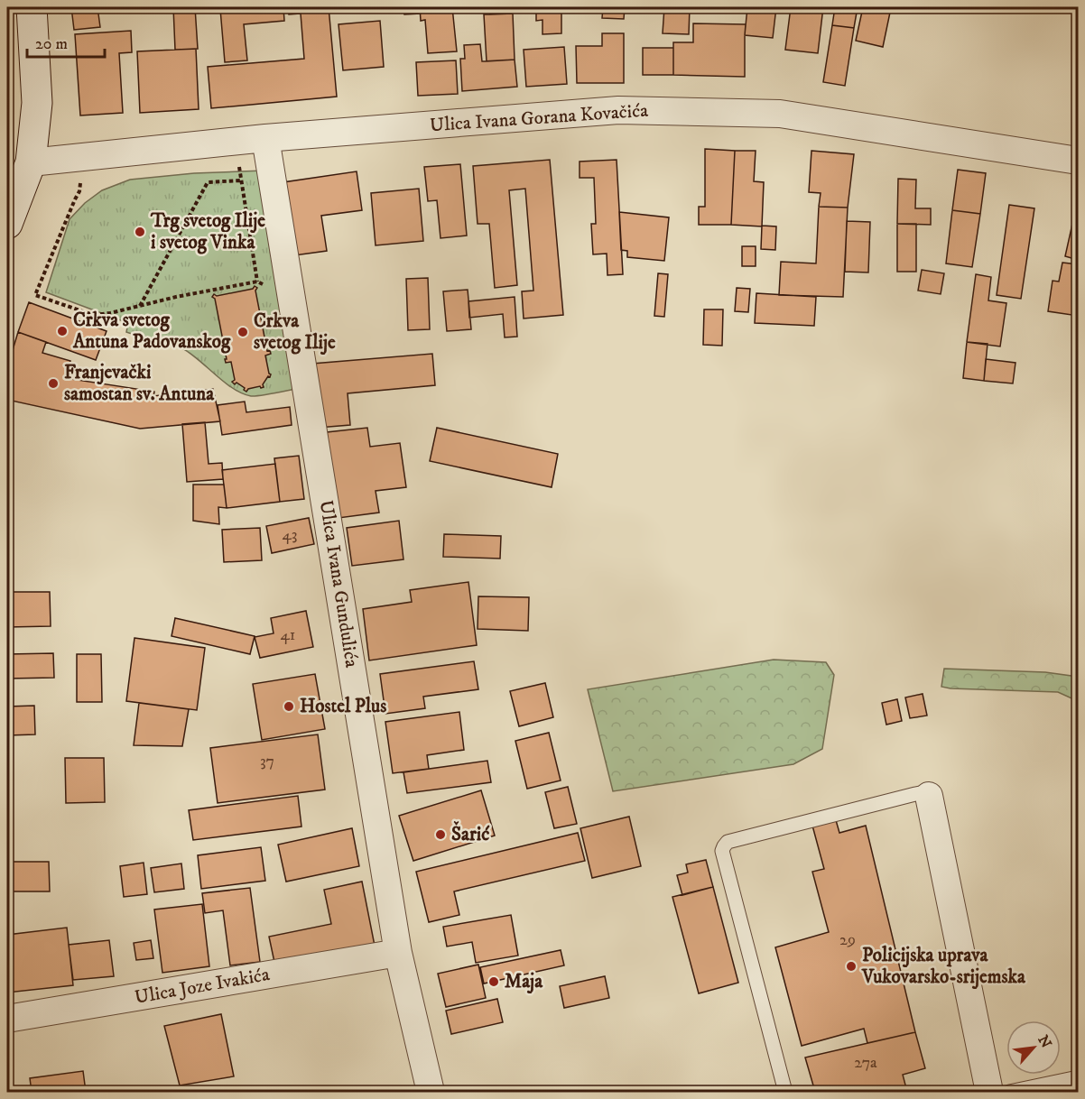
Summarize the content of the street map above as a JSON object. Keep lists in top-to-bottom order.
{
  "streets": {
    "street": ["Ulica Ivana Gorana Kovačića", "Ulica Ivana Gundulića", "Ulica Joze Ivakića"]
  },
  "crossings": [
    ["Ulica Ivana Gorana Kovačića", "Ulica Ivana Gundulića"],
    ["Ulica Ivana Gundulića", "Ulica Joze Ivakića"]
  ],
  "places": [
    "Trg svetog Ilije i svetog Vinka",
    "Crkva svetog Antuna Padovanskog",
    "Crkva svetog Ilije",
    "Franjevački samostan sv. Antuna",
    "Hostel Plus",
    "Šarić",
    "Policijska uprava Vukovarsko-srijemska",
    "Maja"
  ],
  "house_numbers": [
    "43",
    "41",
    "37",
    "29",
    "27a"
  ],
  "scale_bar": "20 m",
  "north": "top right"
}
